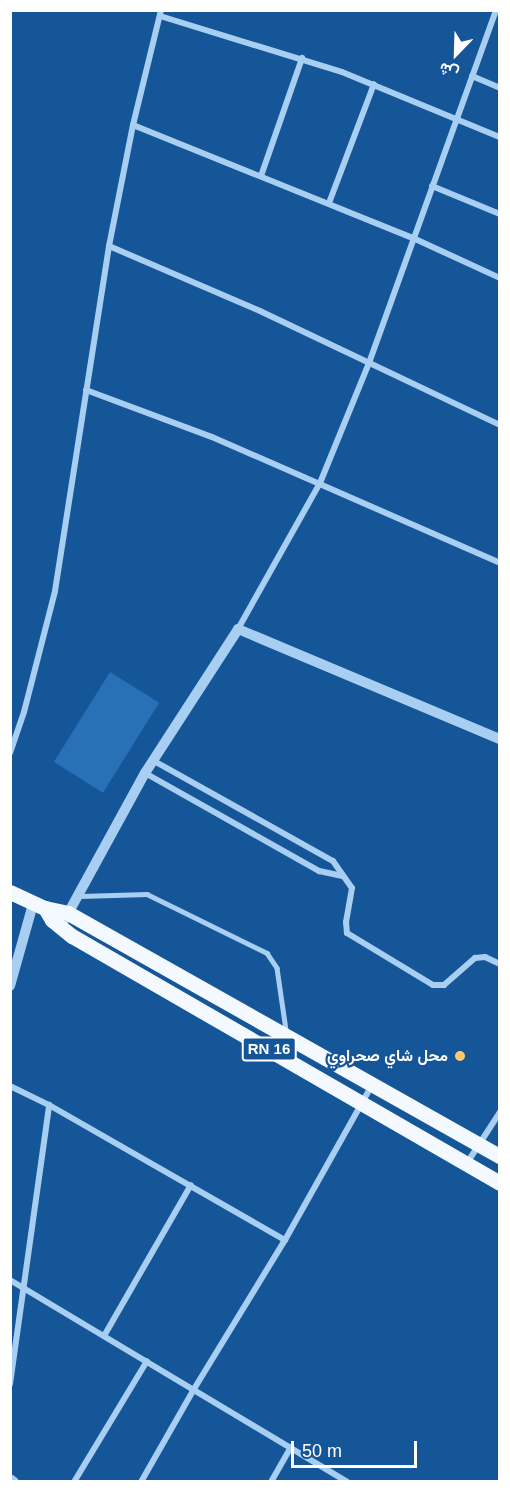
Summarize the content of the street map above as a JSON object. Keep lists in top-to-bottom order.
{
  "streets": {
    "main road": ["RN 16"]
  },
  "places": ["محل شاي صحراوي"],
  "scale_bar": "50 m",
  "north": "bottom left"
}
